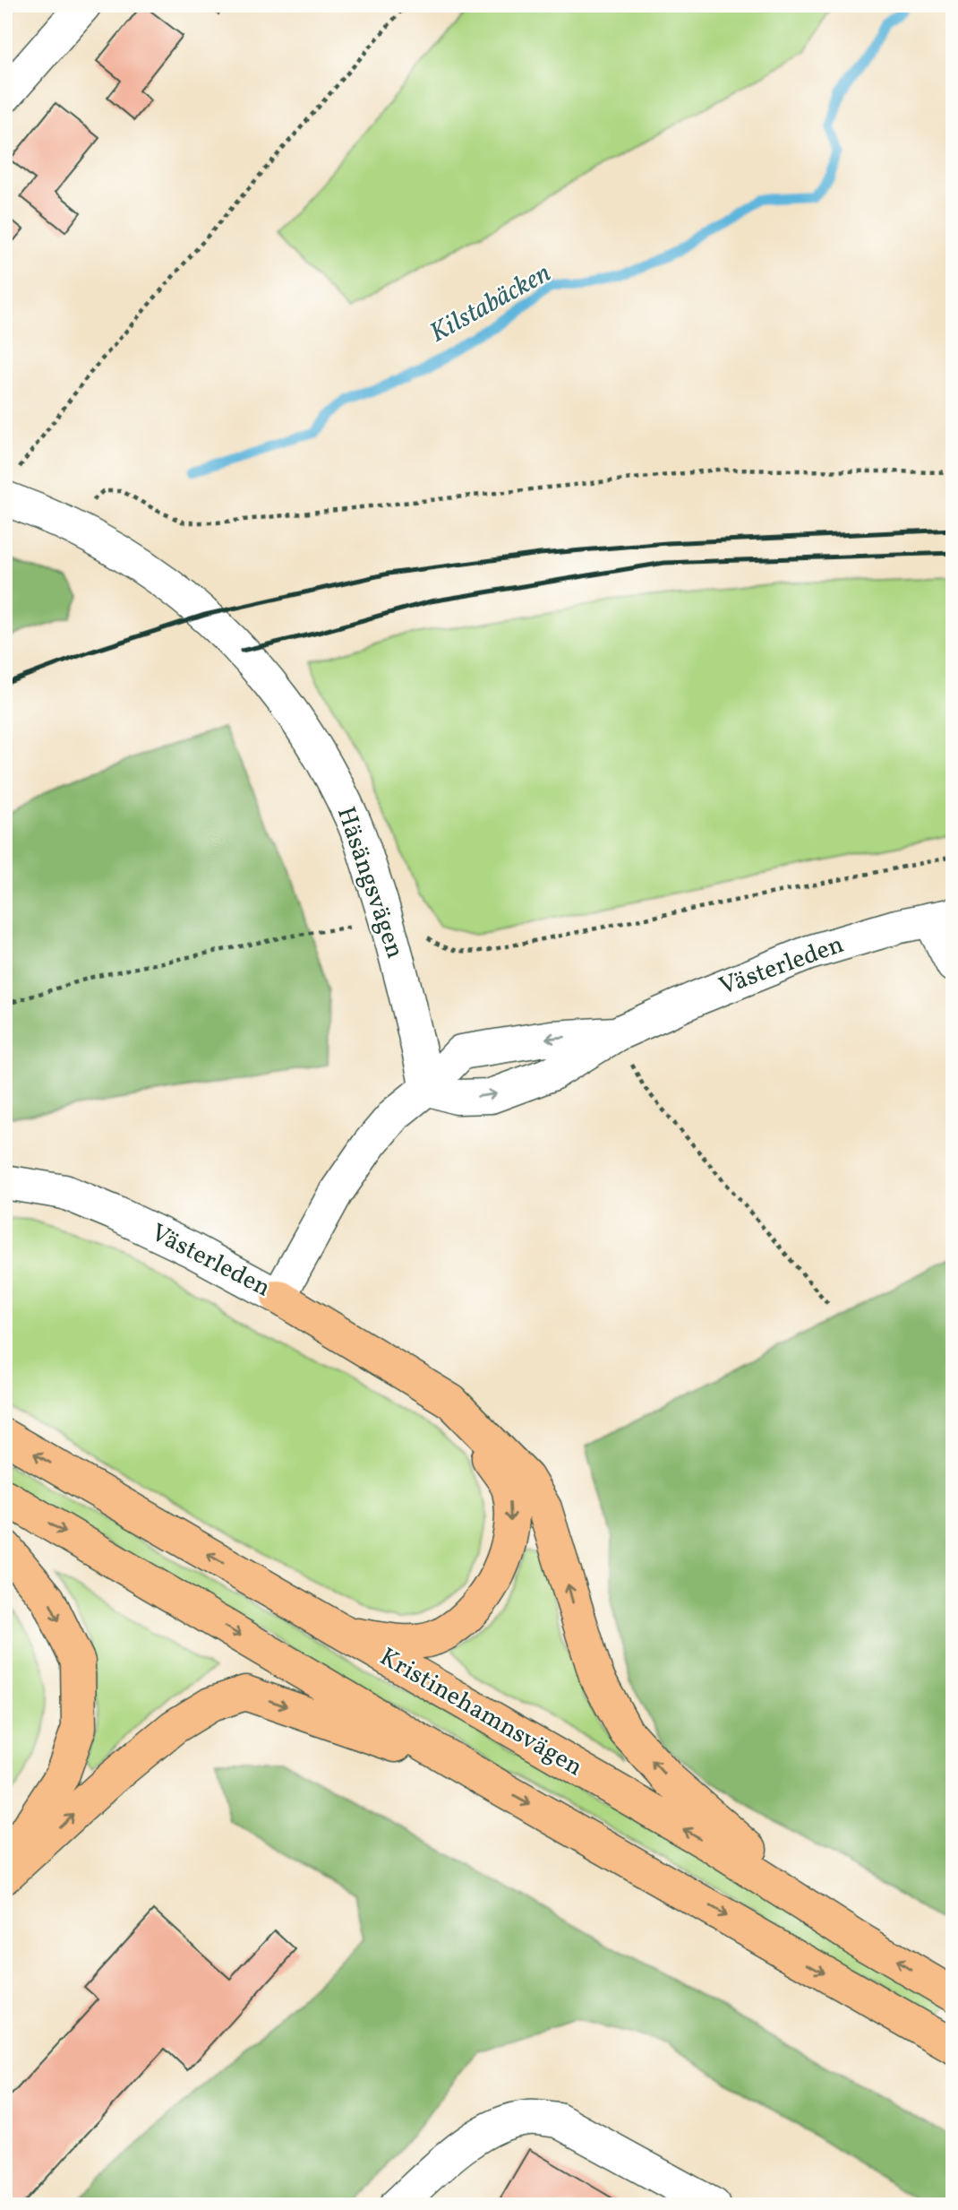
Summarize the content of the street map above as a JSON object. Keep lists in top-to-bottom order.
{
  "streets": {
    "highway": ["Kristinehamnsvägen"],
    "street": ["Häsängsvägen", "Västerleden"]
  },
  "crossings": [
    ["Häsängsvägen", "Västerleden"]
  ],
  "water": ["Kilstabäcken"]
}
